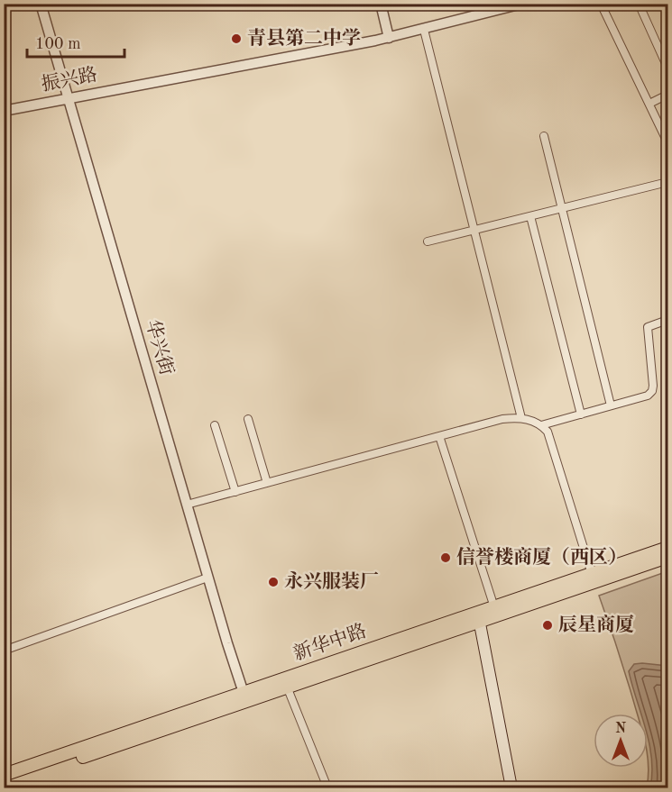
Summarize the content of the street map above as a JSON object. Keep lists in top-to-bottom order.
{
  "streets": {
    "main road": ["新华中路"],
    "street": ["振兴路", "华兴街"]
  },
  "crossings": [
    ["振兴路", "华兴街"],
    ["华兴街", "新华中路"]
  ],
  "places": [
    "青县第二中学",
    "信誉楼商厦（西区）",
    "永兴服装厂",
    "辰星商厦"
  ],
  "scale_bar": "100 m",
  "north": "top"
}
